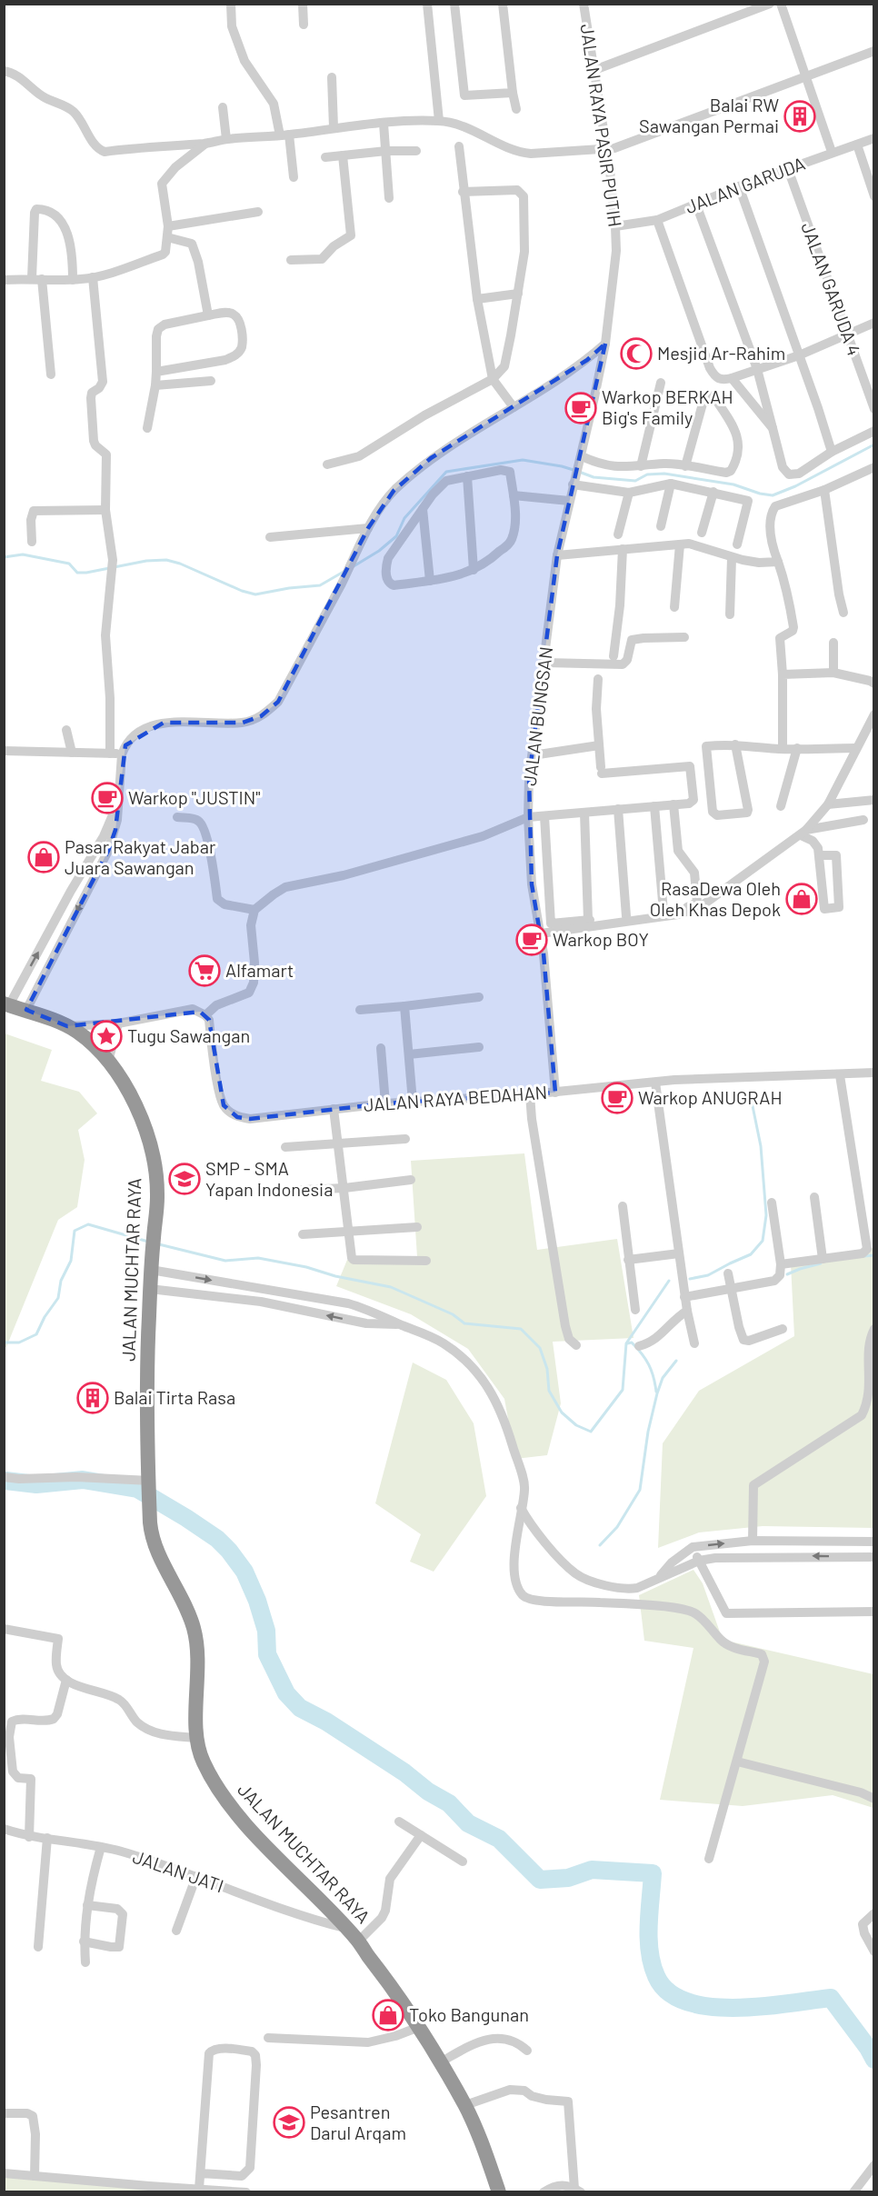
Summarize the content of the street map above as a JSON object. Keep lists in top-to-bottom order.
{
  "streets": {
    "highway": ["JALAN MUCHTAR RAYA"],
    "street": [
      "JALAN RAYA PASIR PUTIH",
      "JALAN GARUDA",
      "JALAN GARUDA 4",
      "JALAN BUNGSAN",
      "JALAN RAYA BEDAHAN",
      "JALAN JATI"
    ]
  },
  "crossings": [
    ["JALAN RAYA PASIR PUTIH", "JALAN GARUDA"],
    ["JALAN RAYA PASIR PUTIH", "JALAN BUNGSAN"],
    ["JALAN GARUDA", "JALAN GARUDA 4"],
    ["JALAN BUNGSAN", "JALAN RAYA BEDAHAN"],
    ["JALAN MUCHTAR RAYA", "JALAN JATI"]
  ],
  "places": {
    "building": ["Balai RW Sawangan Permai", "Balai Tirta Rasa"],
    "mosque": ["Mesjid Ar-Rahim"],
    "cafe": [
      "Warkop BERKAH Big's Family",
      "Warkop \"JUSTIN\"",
      "Warkop BOY",
      "Warkop ANUGRAH"
    ],
    "shop": ["Pasar Rakyat Jabar Juara Sawangan", "RasaDewa Oleh Oleh Khas Depok", "Toko Bangunan"],
    "supermarket": ["Alfamart"],
    "place": ["Tugu Sawangan"],
    "school or university": ["SMP - SMA Yapan Indonesia", "Pesantren Darul Arqam"]
  }
}
